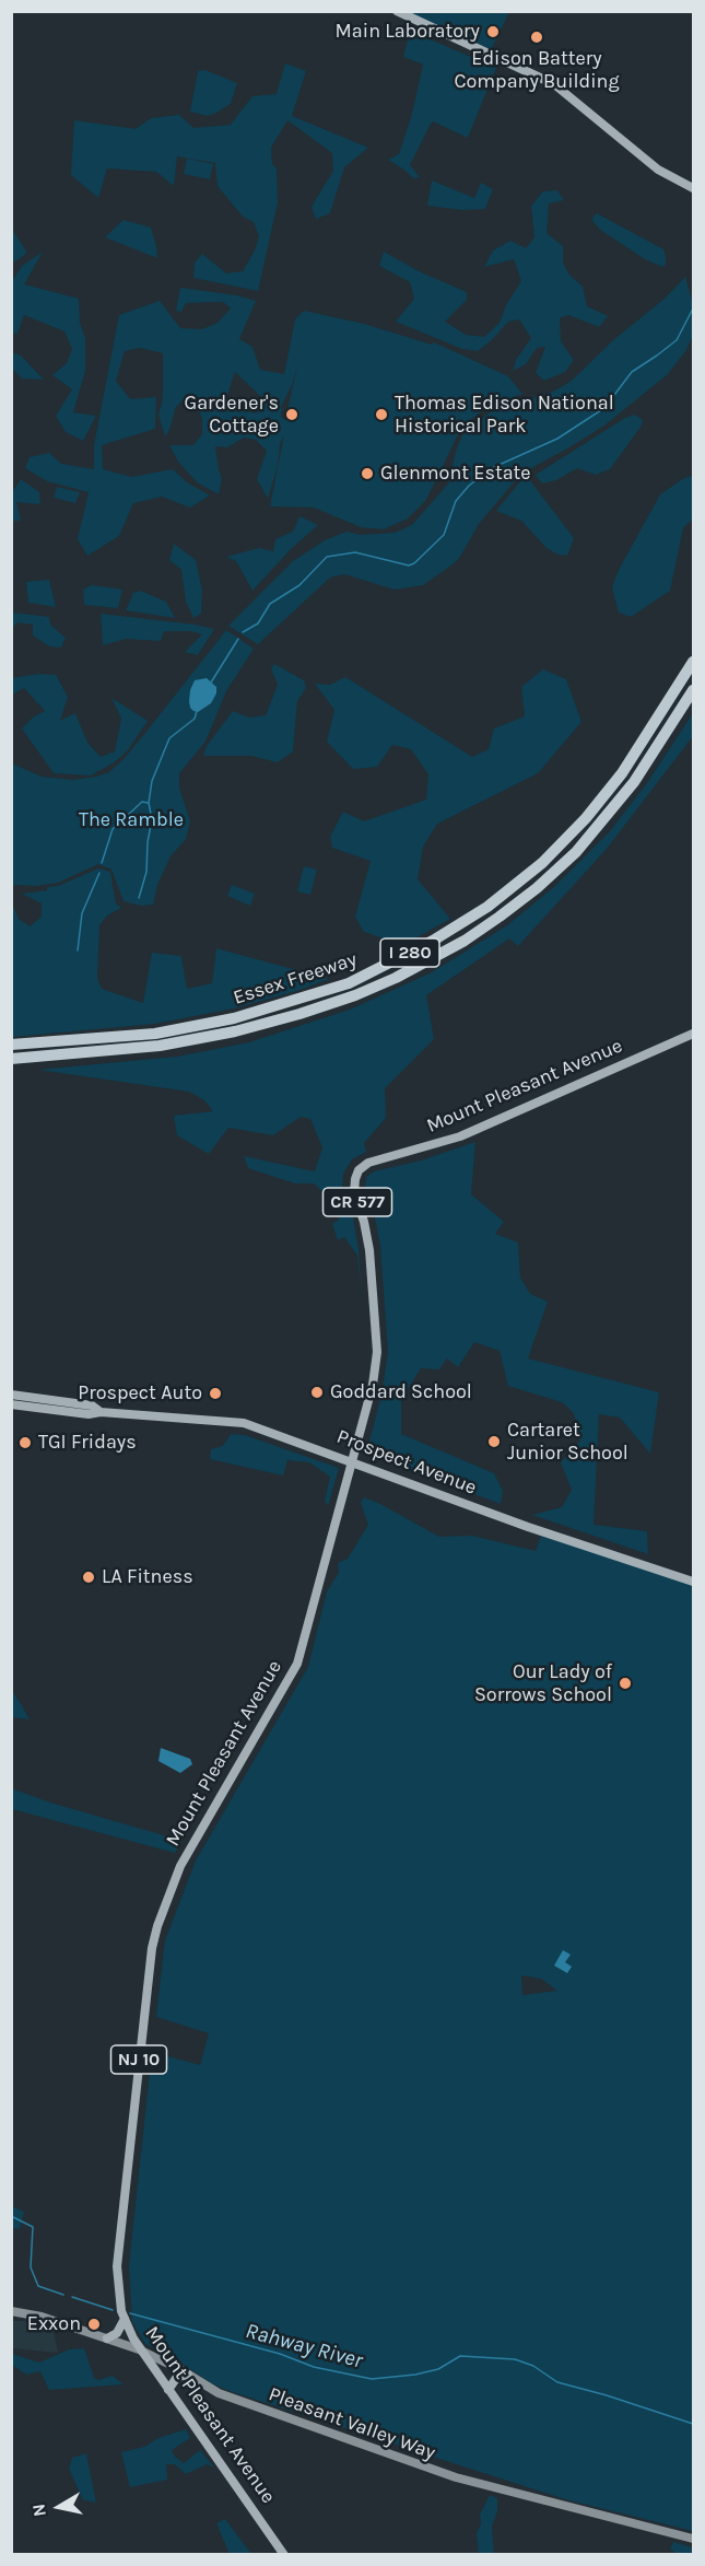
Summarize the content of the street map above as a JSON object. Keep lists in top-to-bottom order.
{
  "streets": {
    "highway": ["I 280", "Essex Freeway"],
    "main road": [
      "Mount Pleasant Avenue",
      "CR 577",
      "Prospect Avenue",
      "NJ 10",
      "Pleasant Valley Way"
    ]
  },
  "crossings": [
    ["Mount Pleasant Avenue", "Prospect Avenue"],
    ["Mount Pleasant Avenue", "Pleasant Valley Way"]
  ],
  "water": ["Rahway River"],
  "parks": ["The Ramble"],
  "places": [
    "Main Laboratory",
    "Edison Battery Company Building",
    "Gardener's Cottage",
    "Thomas Edison National Historical Park",
    "Glenmont Estate",
    "Goddard School",
    "Prospect Auto",
    "Cartaret Junior School",
    "TGI Fridays",
    "LA Fitness",
    "Our Lady of Sorrows School",
    "Exxon"
  ],
  "north": "left"
}
